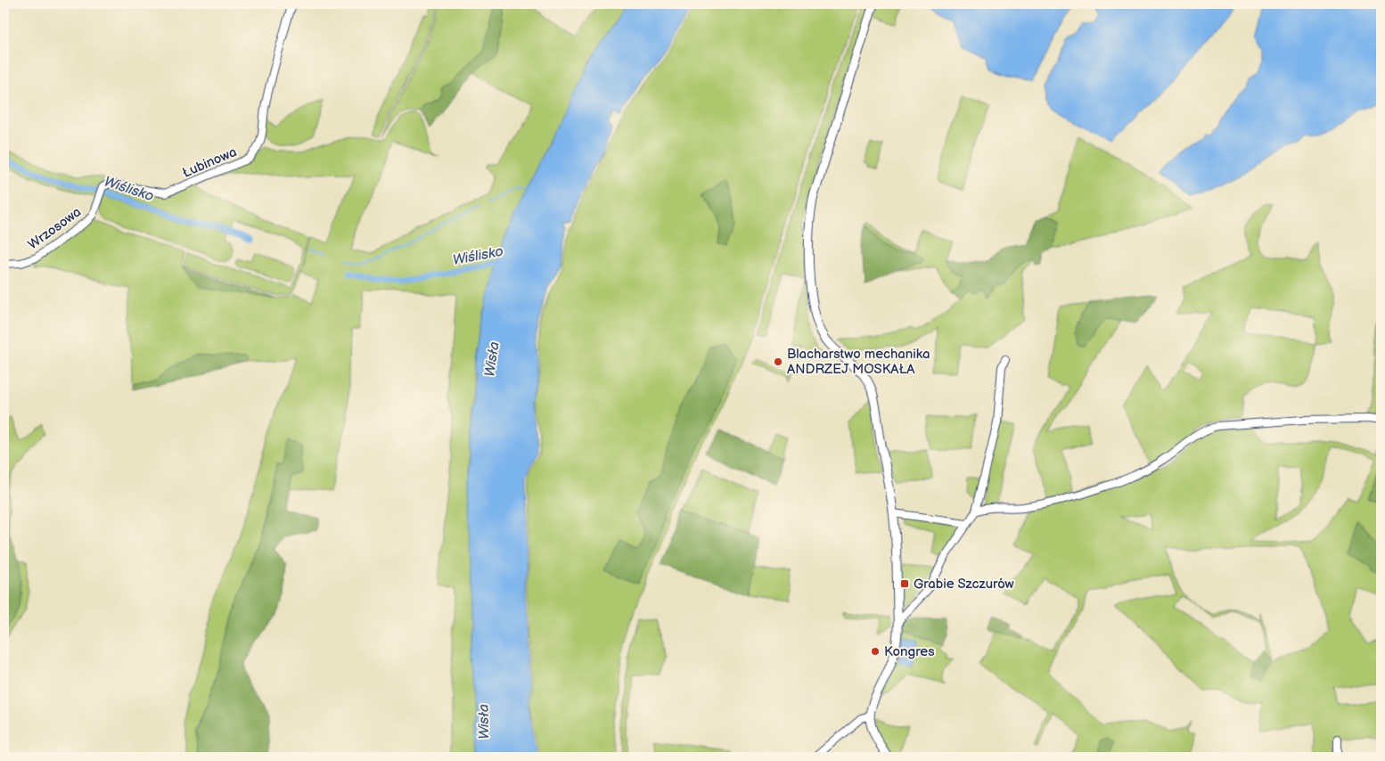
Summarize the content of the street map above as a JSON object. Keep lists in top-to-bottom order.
{
  "streets": {
    "street": ["Łubinowa", "Wrzosowa"]
  },
  "crossings": [
    ["Łubinowa", "Wrzosowa"]
  ],
  "water": ["Wiślisko", "Wisła"],
  "places": {
    "other": ["Blacharstwo mechanika ANDRZEJ MOSKAŁA", "Kongres"],
    "transit": ["Grabie Szczurów"]
  }
}
